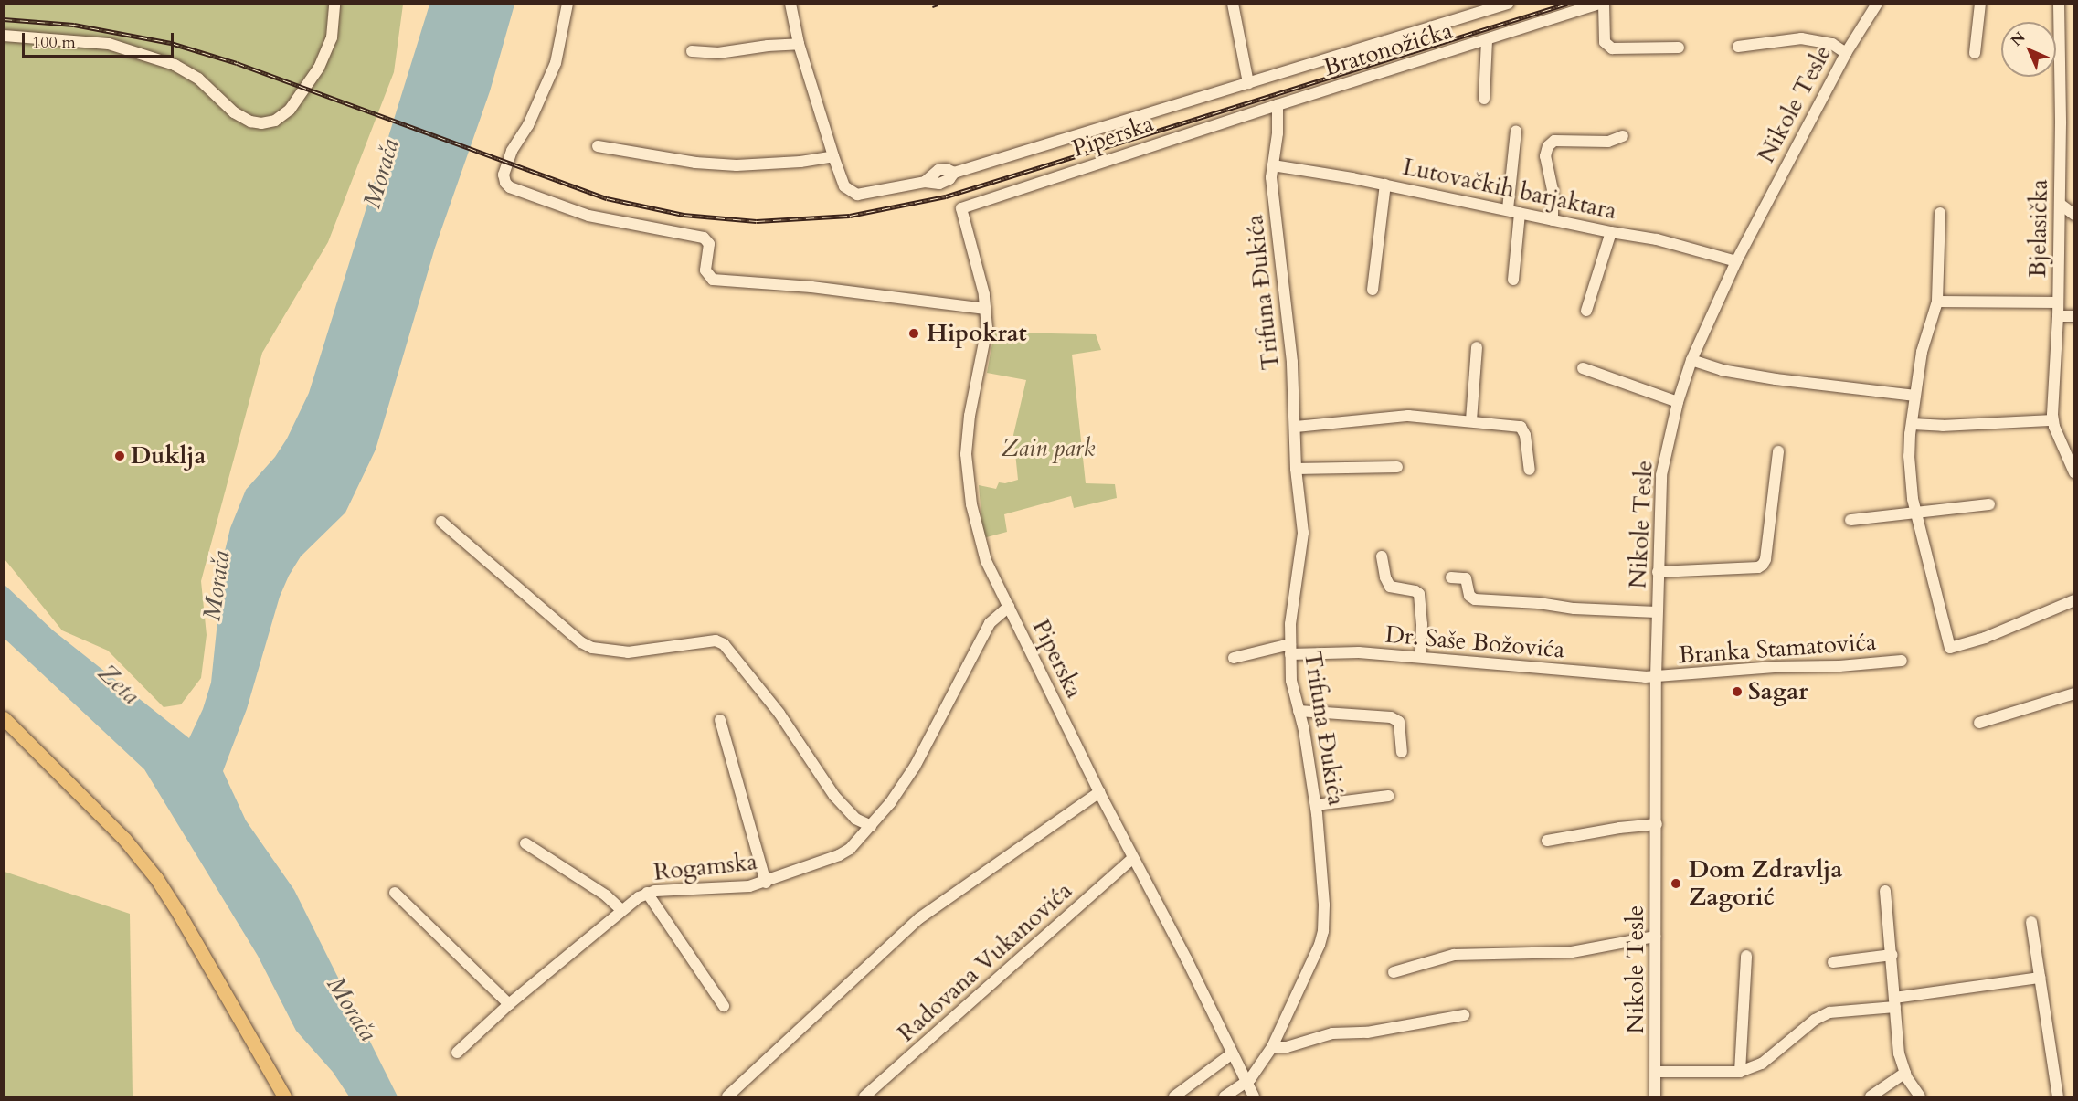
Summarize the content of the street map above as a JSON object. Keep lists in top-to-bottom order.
{
  "streets": {
    "street": [
      "Bratonožićka",
      "Nikole Tesle",
      "Piperska",
      "Lutovačkih barjaktara",
      "Bjelasička",
      "Trifuna Đukića",
      "Dr. Saše Božovića",
      "Branka Stamatovića",
      "Rogamska",
      "Radovana Vukanovića"
    ]
  },
  "crossings": [
    ["Bratonožićka", "Piperska"],
    ["Nikole Tesle", "Lutovačkih barjaktara"],
    ["Nikole Tesle", "Dr. Saše Božovića"],
    ["Nikole Tesle", "Branka Stamatovića"],
    ["Piperska", "Trifuna Đukića"],
    ["Piperska", "Rogamska"],
    ["Piperska", "Radovana Vukanovića"],
    ["Lutovačkih barjaktara", "Trifuna Đukića"],
    ["Trifuna Đukića", "Dr. Saše Božovića"],
    ["Dr. Saše Božovića", "Branka Stamatovića"]
  ],
  "water": ["Morača", "Zeta"],
  "parks": ["Zain park"],
  "places": [
    "Hipokrat",
    "Duklja",
    "Sagar",
    "Dom Zdravlja Zagorić"
  ],
  "scale_bar": "100 m",
  "north": "top left"
}
